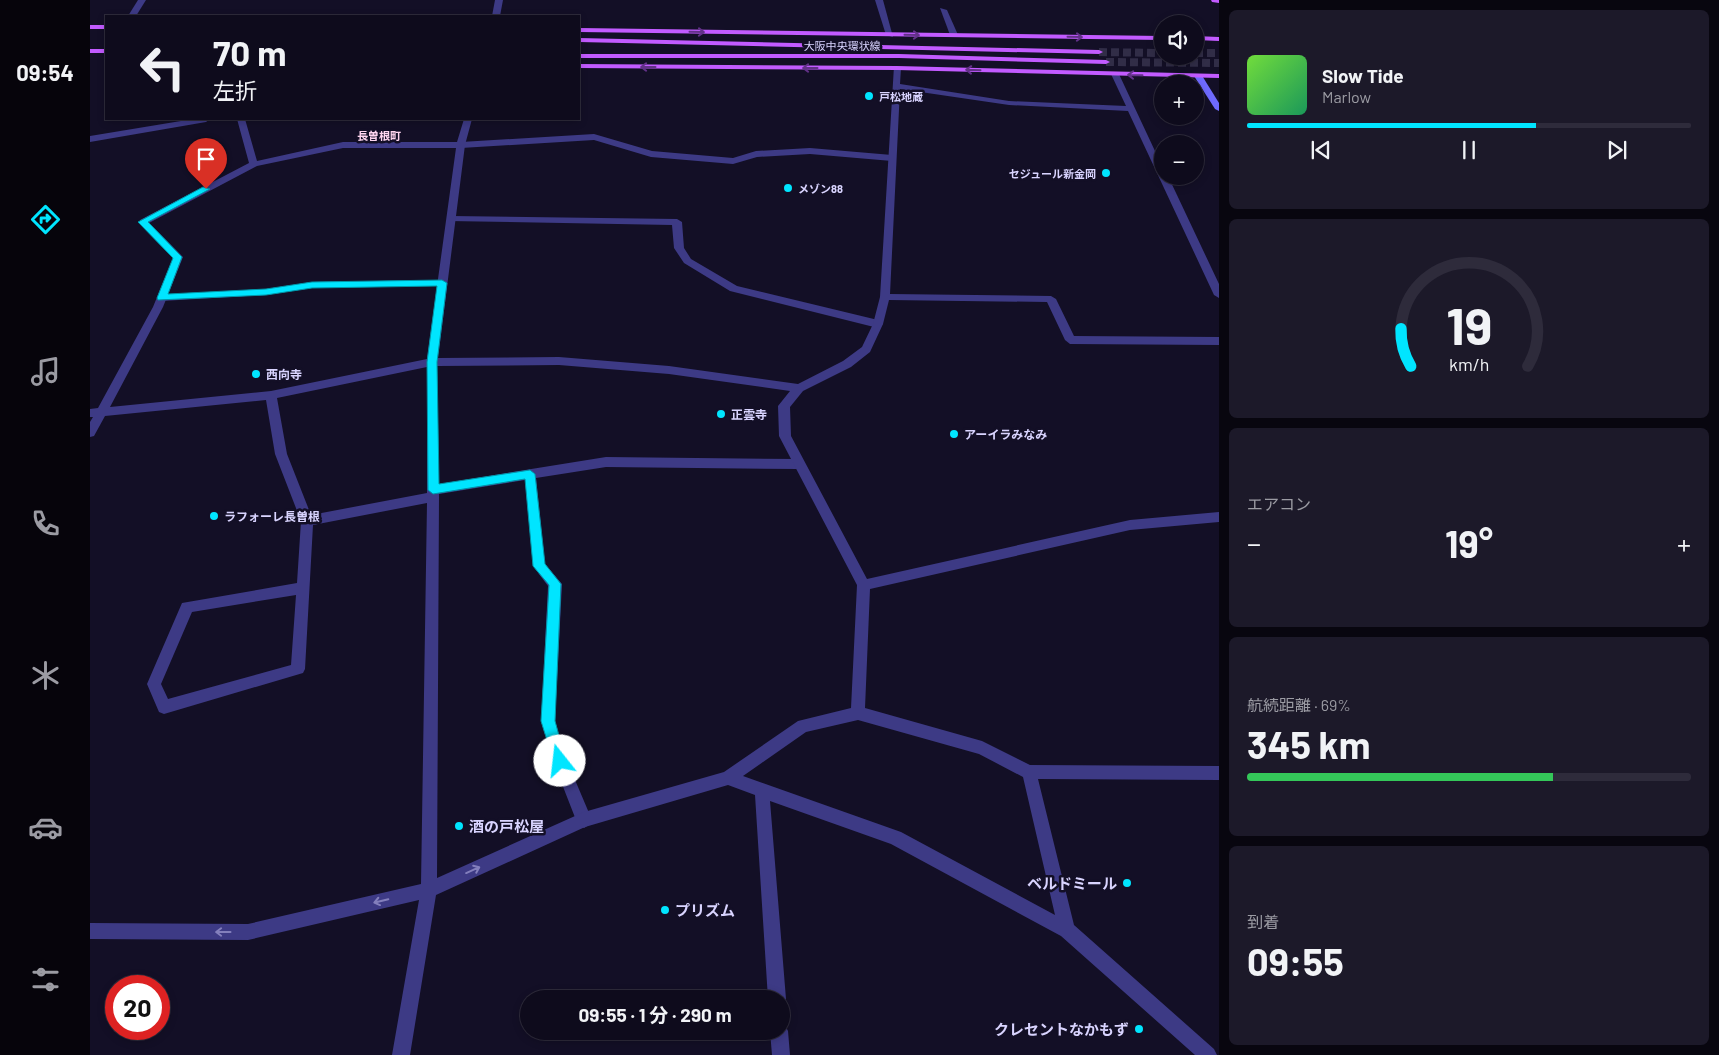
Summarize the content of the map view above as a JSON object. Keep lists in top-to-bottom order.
{
  "streets": {
    "main road": ["大阪中央環状線"]
  },
  "districts": ["長曽根町"],
  "places": [
    "戸松地蔵",
    "セジュール新金岡",
    "メゾン88",
    "西向寺",
    "正雲寺",
    "アーイラみなみ",
    "ラフォーレ長曽根",
    "酒の戸松屋",
    "ベルドミール",
    "プリズム",
    "クレセントなかもず"
  ],
  "page": {
    "tabs": "09:54",
    "map_buttons": ["+", "−"],
    "turn": ["70 m", "左折"],
    "song": ["Slow Tide", "Marlow"],
    "tile": [
      "エアコン",
      ["航続距離 · 69%", "345 km"],
      ["到着", "09:55"]
    ],
    "heat": ["−", "19°", "+"],
    "limit": "20",
    "trip": "09:55 · 1 分 · 290 m",
    "gauge": ["19", "km/h"]
  }
}
